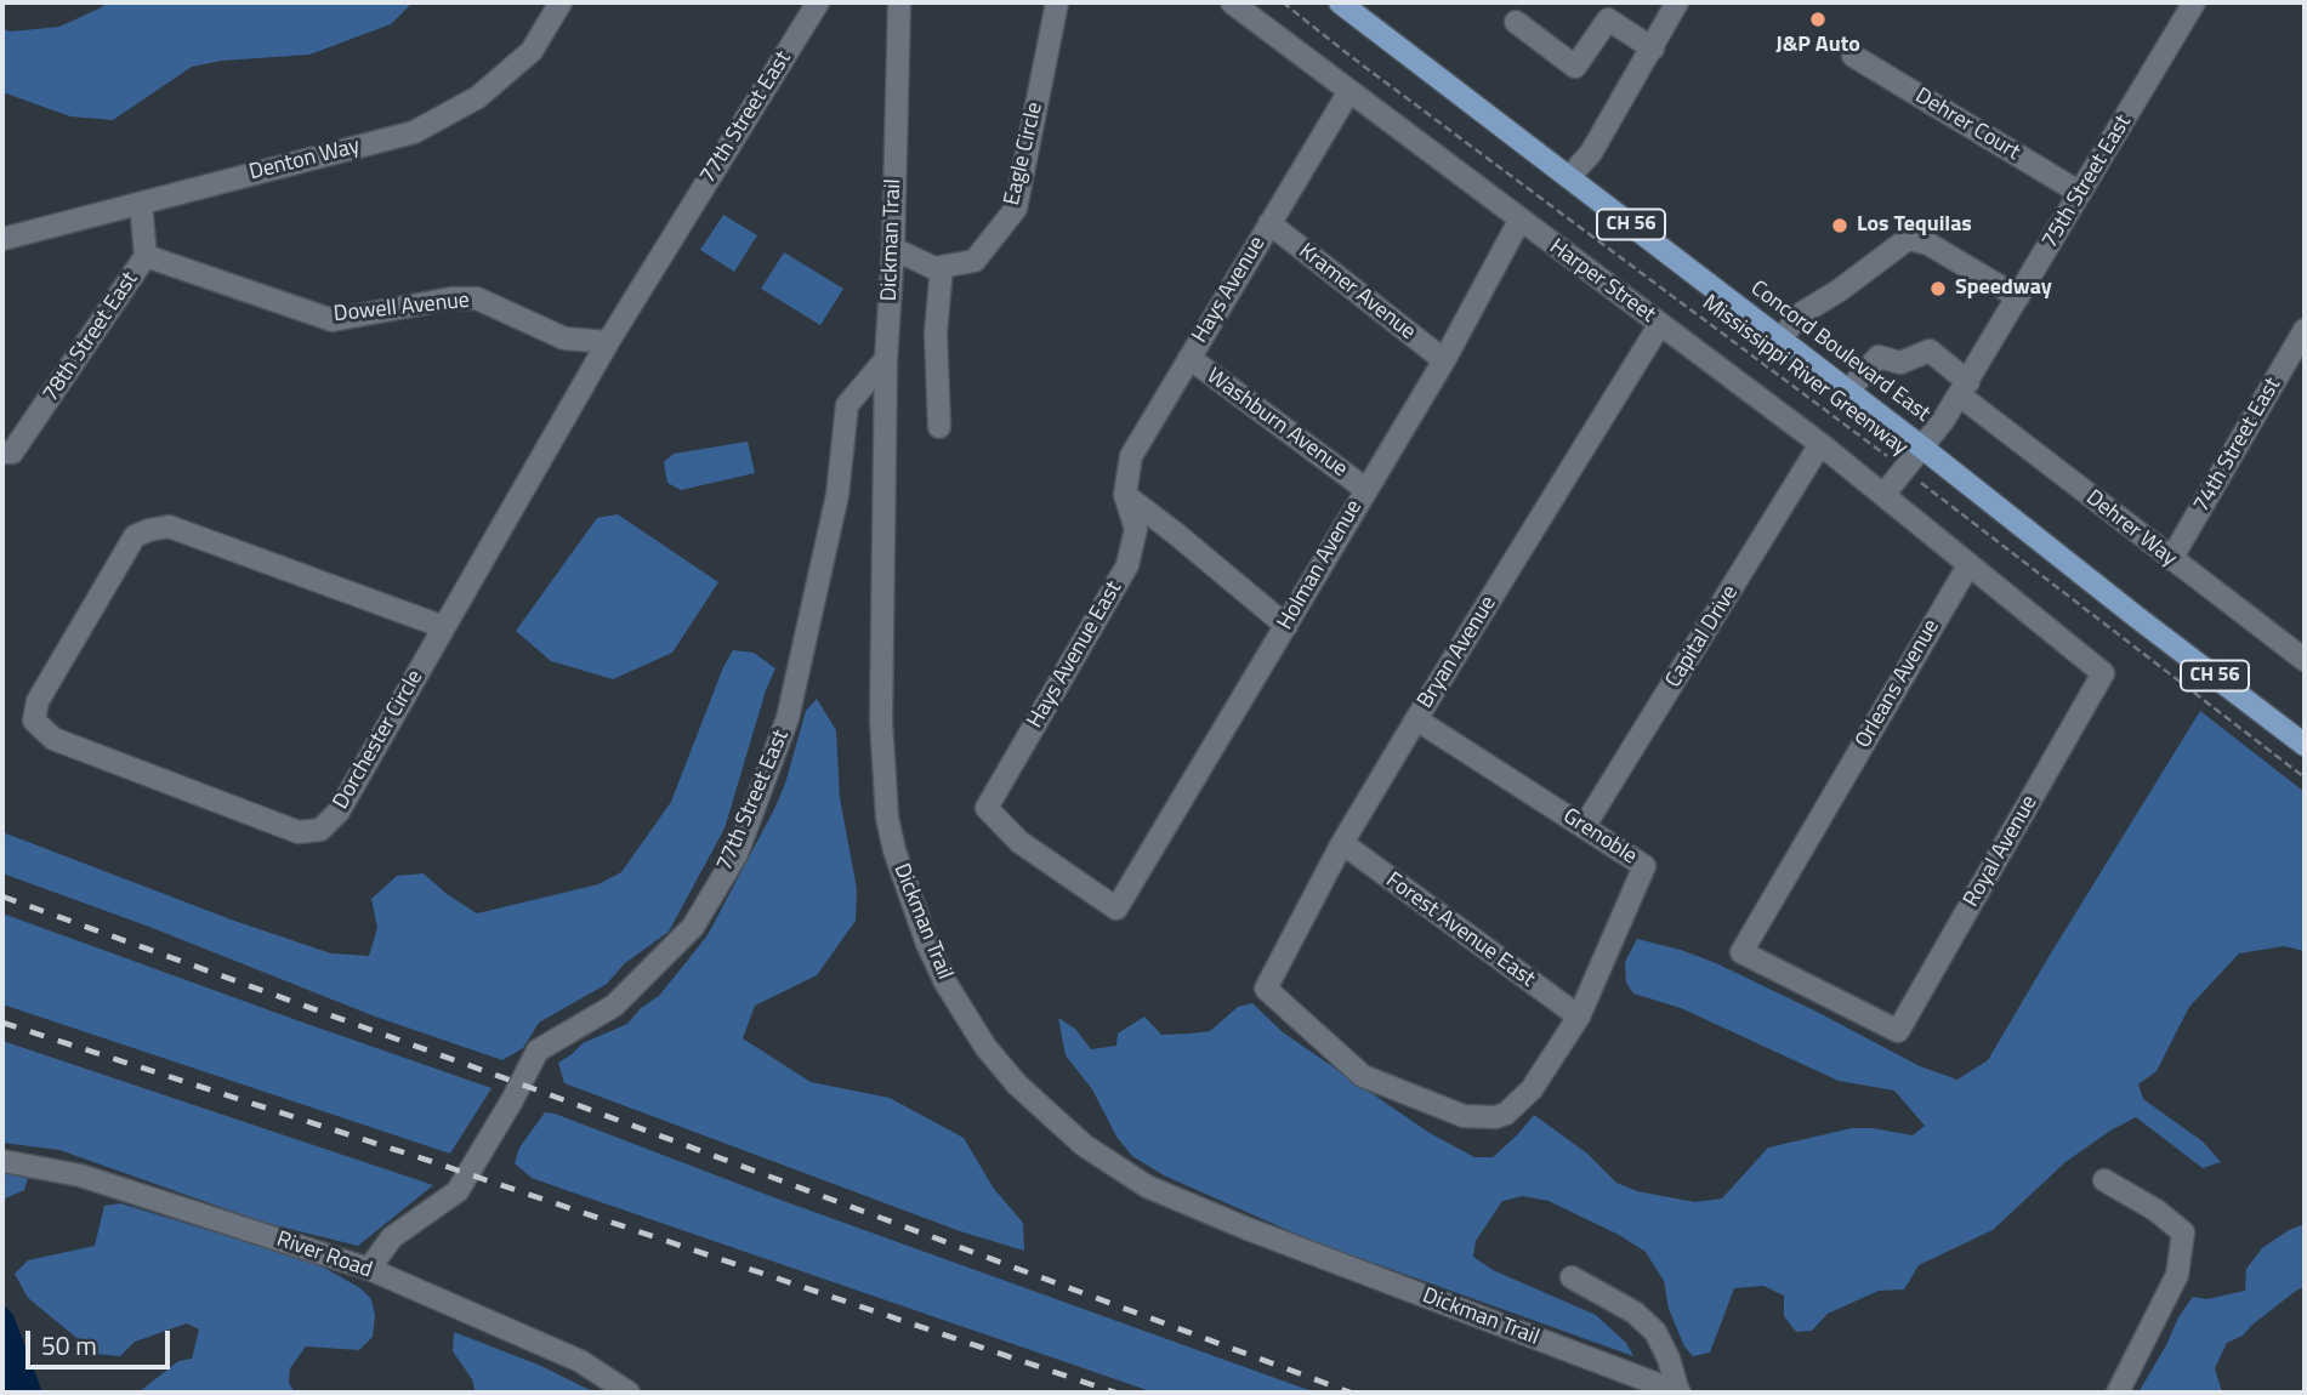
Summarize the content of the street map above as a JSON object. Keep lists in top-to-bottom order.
{
  "streets": {
    "main road": ["CH 56", "Concord Boulevard East"],
    "street": [
      "77th Street East",
      "Dehrer Court",
      "Eagle Circle",
      "Denton Way",
      "75th Street East",
      "Dickman Trail",
      "Harper Street",
      "Hays Avenue",
      "Kramer Avenue",
      "Dowell Avenue",
      "78th Street East",
      "Washburn Avenue",
      "74th Street East",
      "Dehrer Way",
      "Holman Avenue",
      "Capital Drive",
      "Bryan Avenue",
      "Hays Avenue East",
      "Orleans Avenue",
      "Dorchester Circle",
      "Grenoble",
      "Royal Avenue",
      "Forest Avenue East",
      "River Road"
    ],
    "path": ["Mississippi River Greenway"]
  },
  "crossings": [
    ["77th Street East", "Dickman Trail"],
    ["77th Street East", "Dowell Avenue"],
    ["77th Street East", "Dorchester Circle"],
    ["77th Street East", "River Road"],
    ["Dehrer Court", "75th Street East"],
    ["Denton Way", "78th Street East"],
    ["75th Street East", "Harper Street"],
    ["75th Street East", "Concord Boulevard East"],
    ["75th Street East", "Mississippi River Greenway"],
    ["75th Street East", "Dehrer Way"],
    ["Harper Street", "Hays Avenue"],
    ["Harper Street", "Holman Avenue"],
    ["Harper Street", "Capital Drive"],
    ["Harper Street", "Bryan Avenue"],
    ["Harper Street", "Orleans Avenue"],
    ["Harper Street", "Royal Avenue"],
    ["Hays Avenue", "Kramer Avenue"],
    ["Hays Avenue", "Washburn Avenue"],
    ["Hays Avenue", "Hays Avenue East"],
    ["Kramer Avenue", "Holman Avenue"],
    ["Dowell Avenue", "78th Street East"],
    ["Concord Boulevard East", "Dehrer Way"],
    ["Washburn Avenue", "Holman Avenue"],
    ["74th Street East", "Dehrer Way"],
    ["Holman Avenue", "Hays Avenue East"],
    ["Capital Drive", "Grenoble"],
    ["Bryan Avenue", "Grenoble"],
    ["Bryan Avenue", "Forest Avenue East"],
    ["Orleans Avenue", "Royal Avenue"],
    ["Grenoble", "Forest Avenue East"]
  ],
  "places": ["J&P Auto", "Los Tequilas", "Speedway"],
  "scale_bar": "50 m"
}
